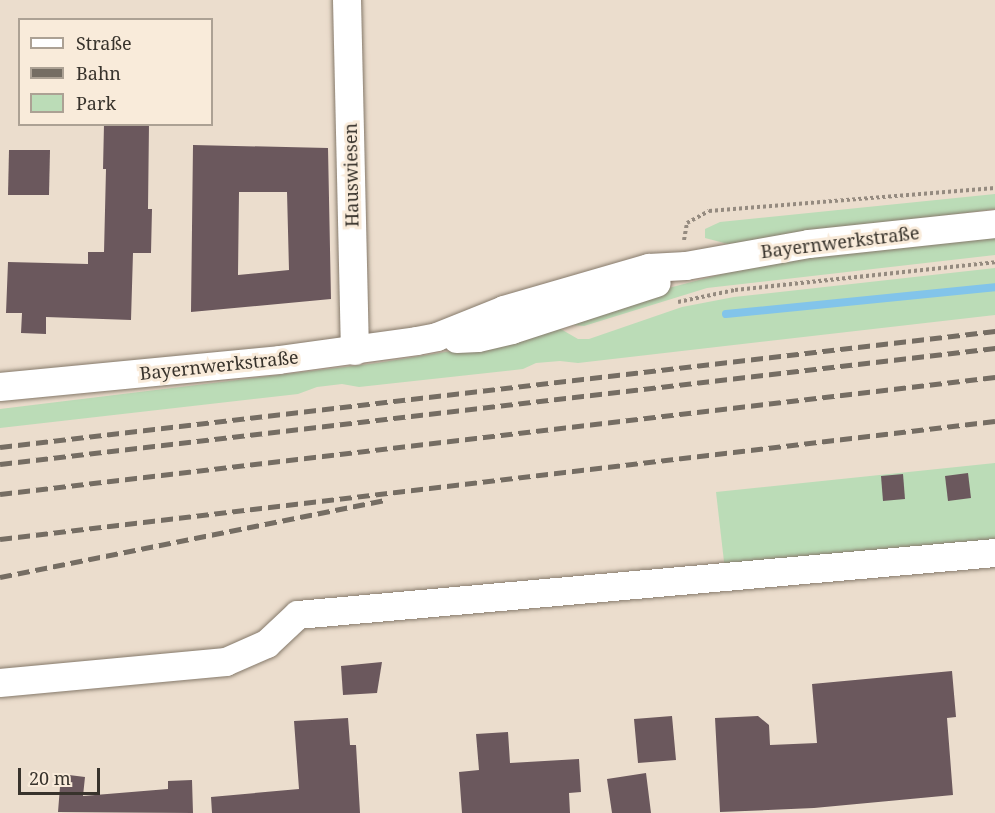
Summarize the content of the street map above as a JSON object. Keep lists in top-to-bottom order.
{
  "streets": {
    "street": ["Hauswiesen", "Bayernwerkstraße"]
  },
  "crossings": [
    ["Hauswiesen", "Bayernwerkstraße"]
  ],
  "legend": ["Straße", "Bahn", "Park"],
  "scale_bar": "20 m"
}
